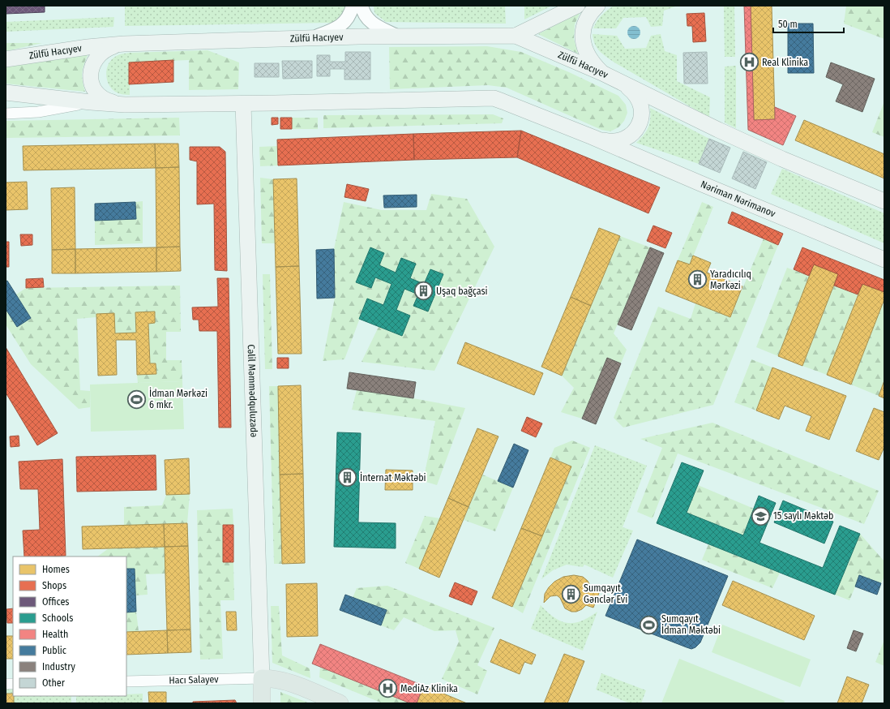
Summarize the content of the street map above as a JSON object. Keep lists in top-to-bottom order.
{
  "streets": {
    "main road": ["Zülfü Hacıyev", "Nəriman Nərimanov", "Cəlil Məmmədquluzadə"],
    "street": ["Hacı Salayev"]
  },
  "crossings": [
    ["Cəlil Məmmədquluzadə", "Hacı Salayev"]
  ],
  "places": {
    "hospital": ["Real Klinika", "MediAz Klinika"],
    "building": [
      "Yaradıcılıq Mərkəzi",
      "Uşaq bağçasi",
      "İnternat Məktəbi",
      "Sumqayıt Gənclər Evi"
    ],
    "sports": ["İdman Mәrkәzi 6 mkr.", "Sumqayıt İdman Məktəbi"],
    "school or university": ["15 saylı Məktəb"]
  },
  "legend": [
    "Homes",
    "Shops",
    "Offices",
    "Schools",
    "Health",
    "Public",
    "Industry",
    "Other"
  ],
  "scale_bar": "50 m"
}
